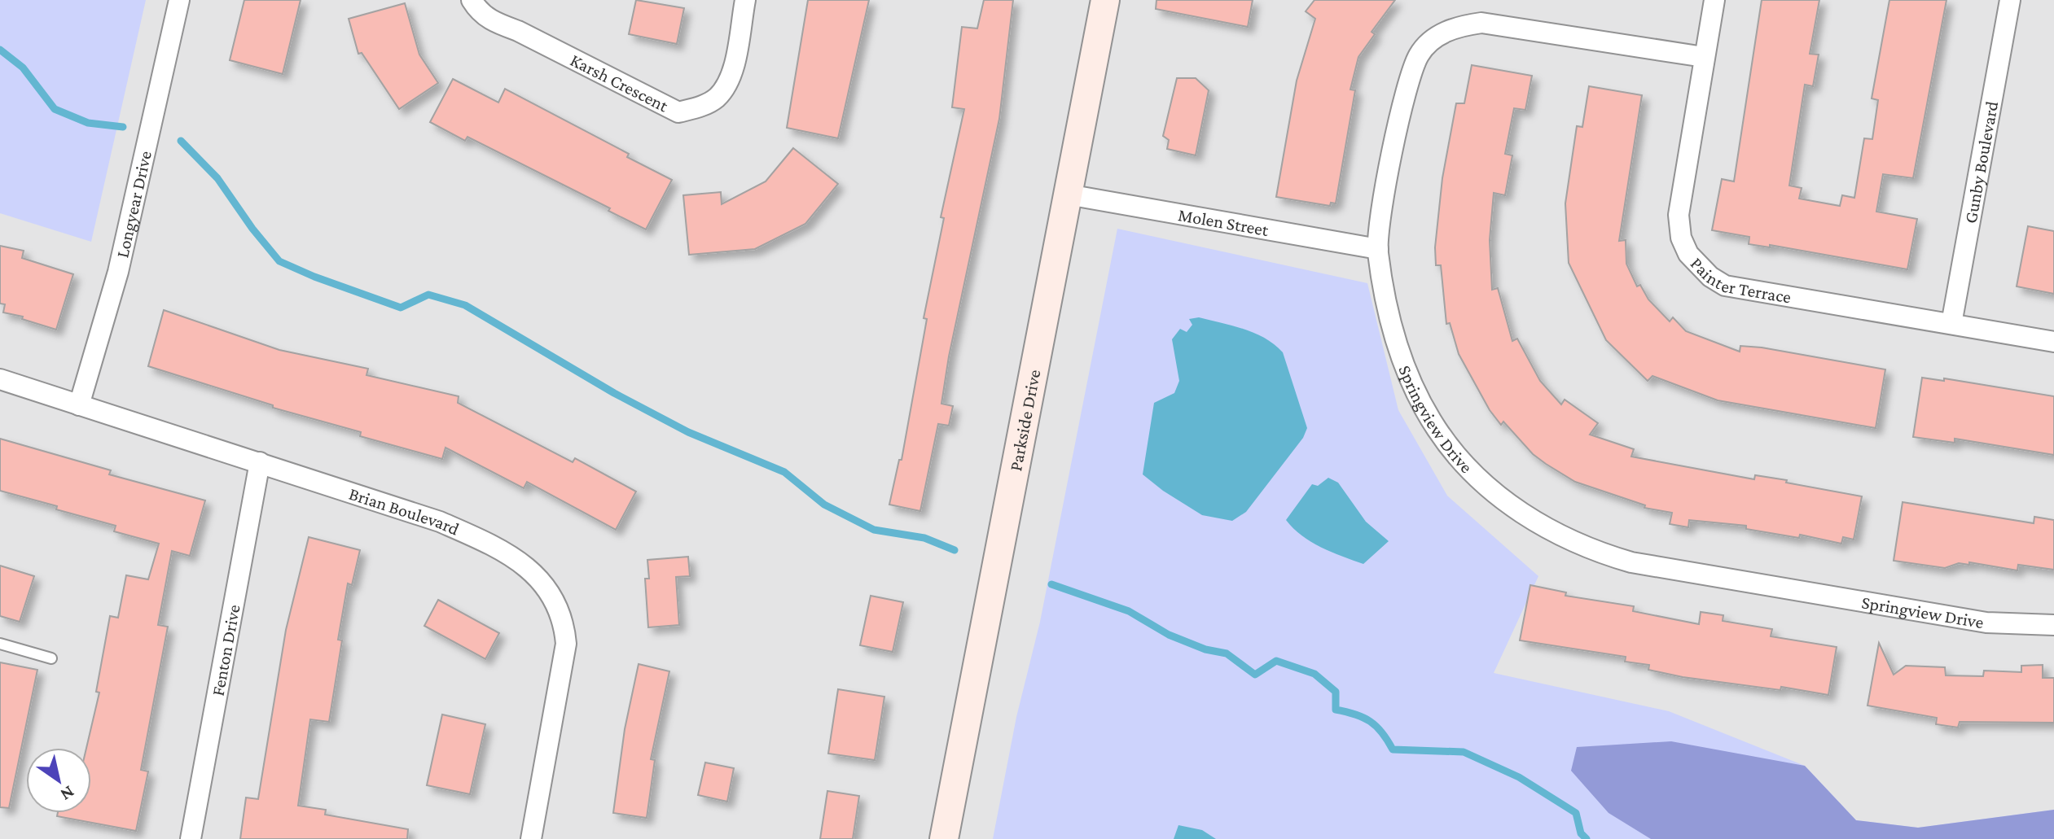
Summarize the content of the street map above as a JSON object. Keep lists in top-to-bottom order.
{
  "streets": {
    "main road": ["Parkside Drive"],
    "street": [
      "Karsh Crescent",
      "Gunby Boulevard",
      "Longyear Drive",
      "Molen Street",
      "Painter Terrace",
      "Springview Drive",
      "Brian Boulevard",
      "Fenton Drive"
    ]
  },
  "crossings": [
    ["Gunby Boulevard", "Painter Terrace"],
    ["Longyear Drive", "Brian Boulevard"],
    ["Molen Street", "Springview Drive"],
    ["Molen Street", "Parkside Drive"],
    ["Painter Terrace", "Springview Drive"],
    ["Brian Boulevard", "Fenton Drive"]
  ],
  "north": "bottom right"
}
